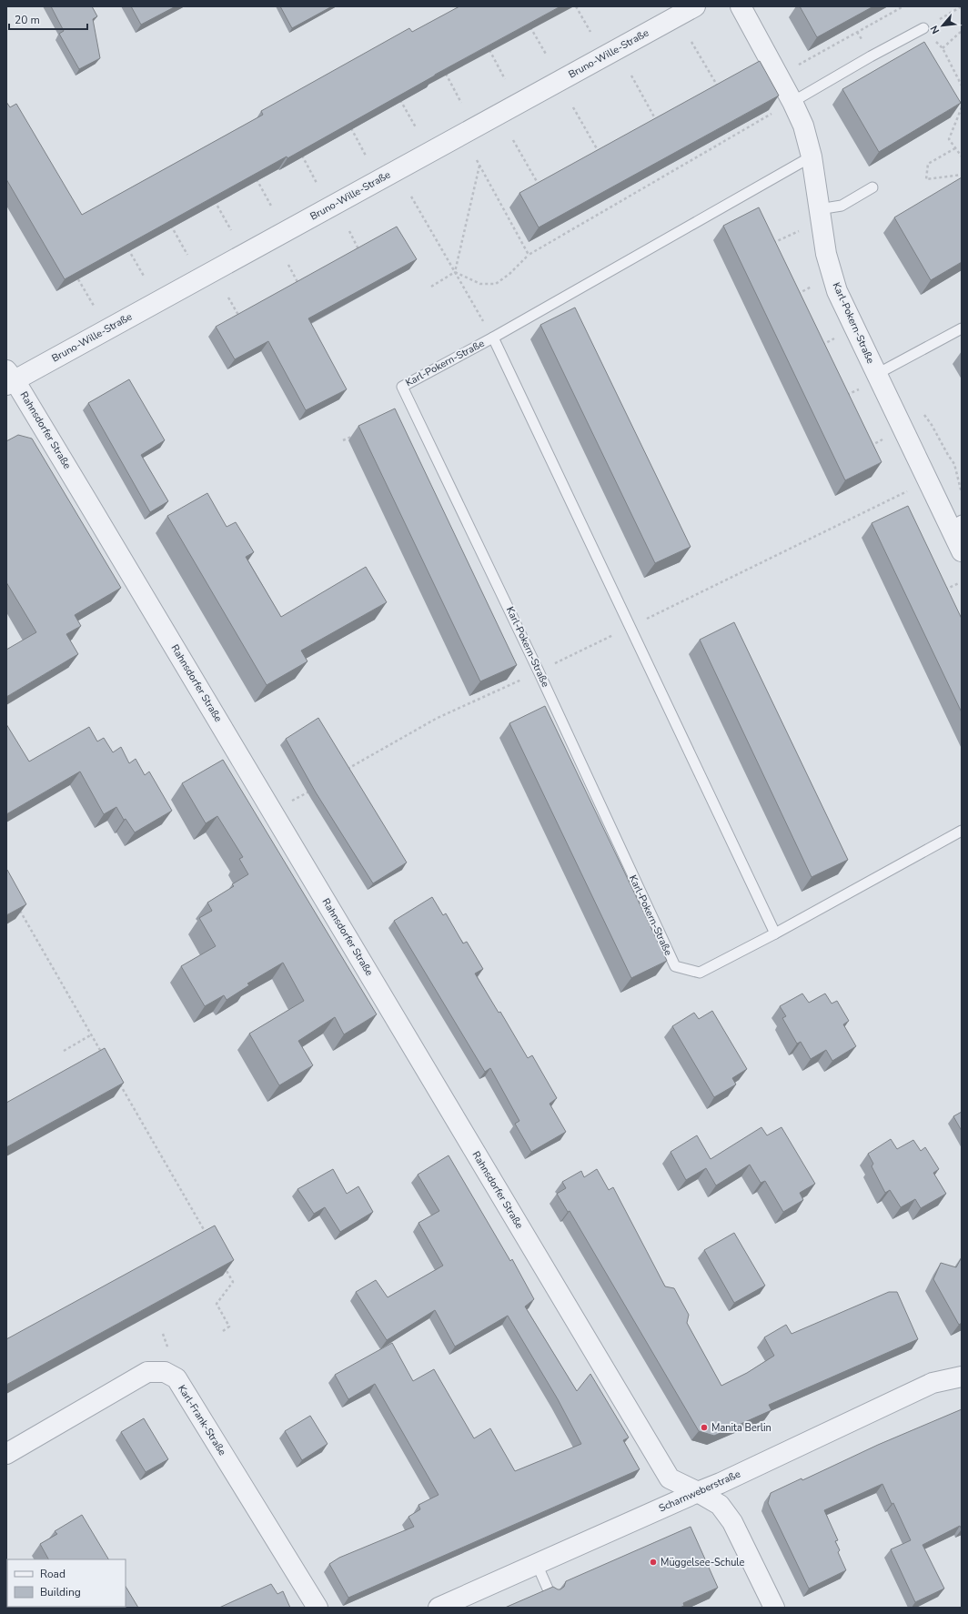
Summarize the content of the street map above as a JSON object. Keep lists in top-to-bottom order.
{
  "streets": {
    "street": [
      "Bruno-Wille-Straße",
      "Karl-Pokern-Straße",
      "Rahnsdorfer Straße",
      "Karl-Frank-Straße",
      "Scharnweberstraße"
    ]
  },
  "crossings": [
    ["Bruno-Wille-Straße", "Rahnsdorfer Straße"],
    ["Rahnsdorfer Straße", "Scharnweberstraße"]
  ],
  "places": ["Manita Berlin", "Müggelsee-Schule"],
  "legend": ["Road", "Building"],
  "scale_bar": "20 m",
  "north": "bottom left"
}
